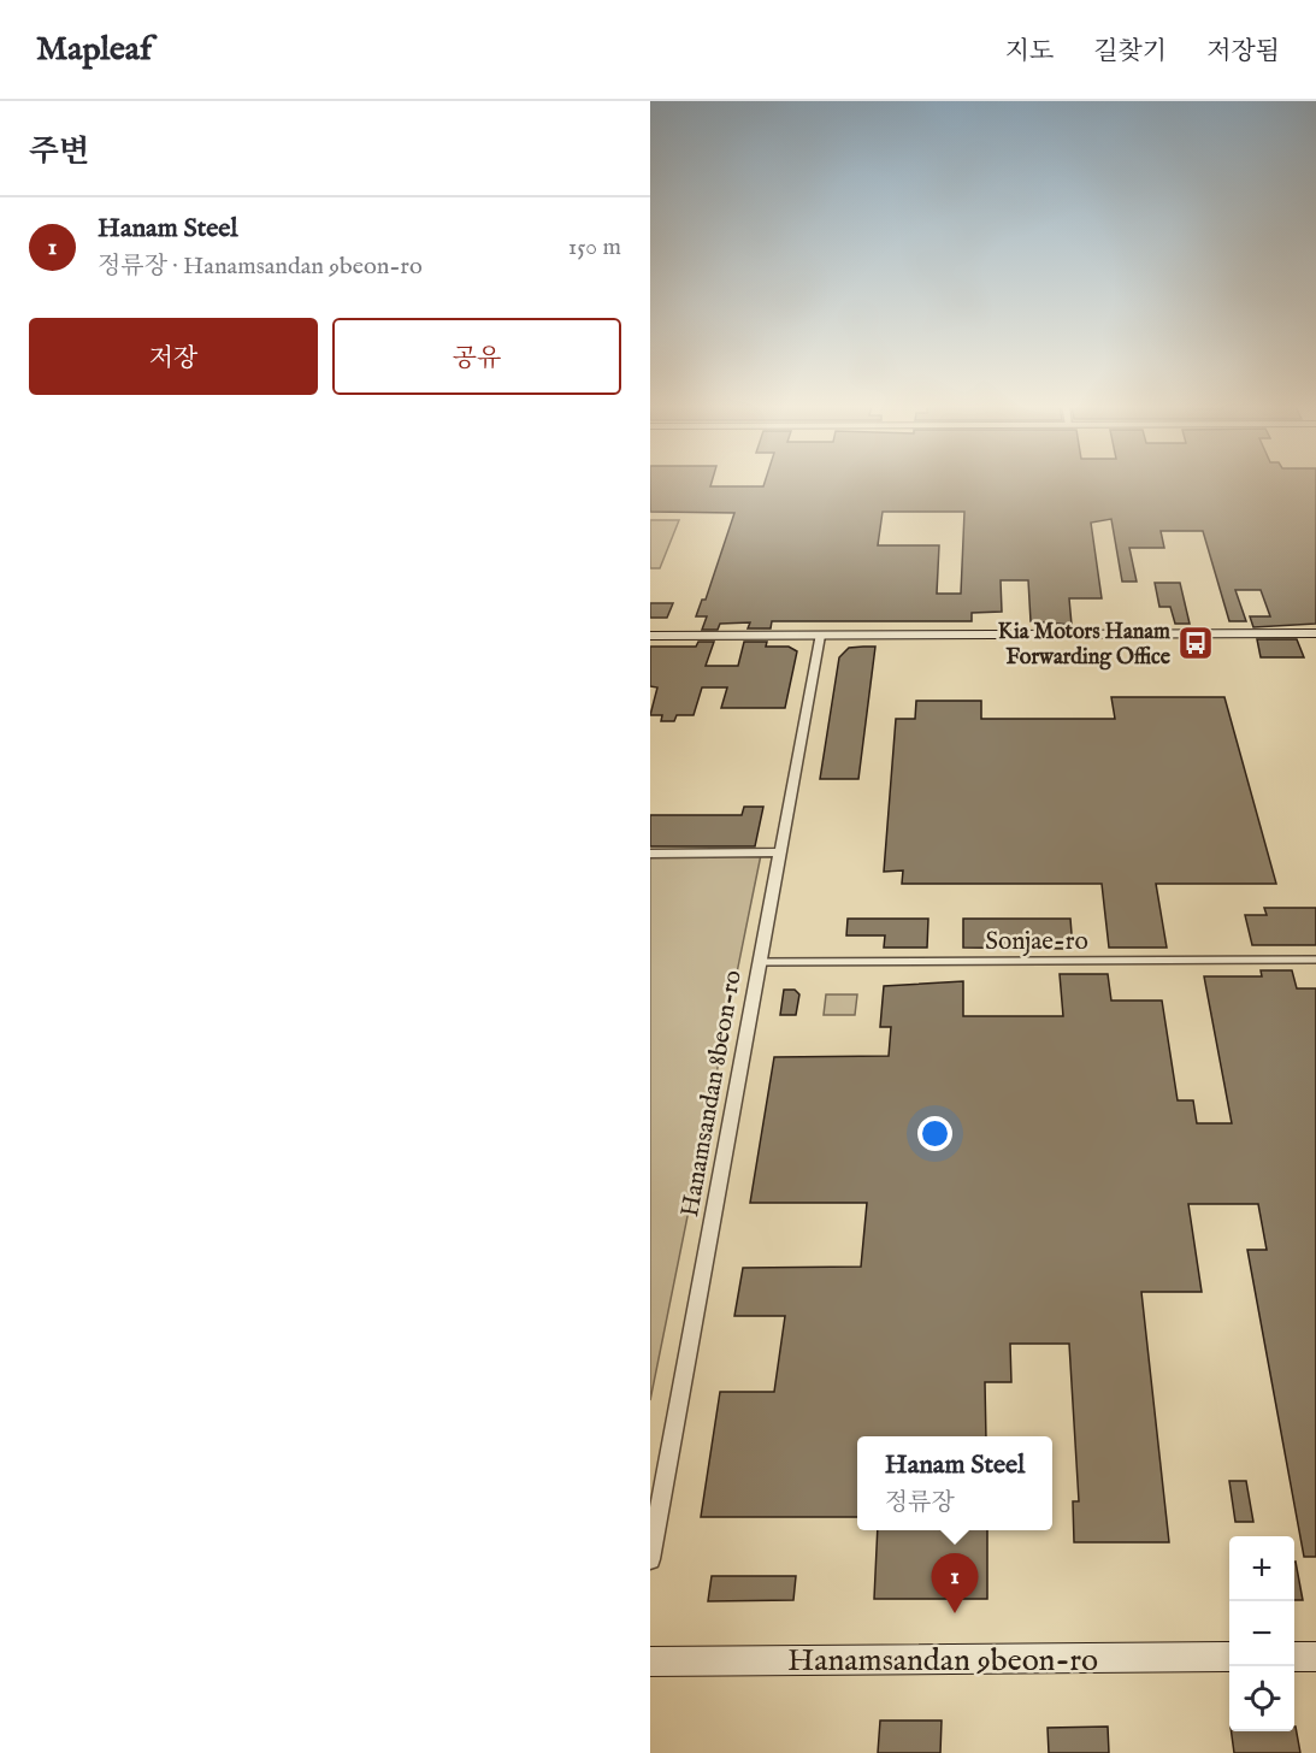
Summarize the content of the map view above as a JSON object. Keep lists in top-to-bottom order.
{
  "streets": {
    "street": ["Hanamsandan 8beon-ro", "Hanamsandan 9beon-ro"],
    "lane": ["Sonjae-ro"]
  },
  "crossings": [
    ["Sonjae-ro", "Hanamsandan 8beon-ro"]
  ],
  "places": {
    "bus stop": ["Kia Motors Hanam Forwarding Office"]
  },
  "page": {
    "header": "Mapleaf",
    "nav": ["지도", "길찾기", "저장됨"],
    "heading": "주변",
    "list": [
      {
        "mark": "1",
        "name": "Hanam Steel",
        "note": "정류장 · Hanamsandan 9beon-ro",
        "value": "150 m"
      }
    ],
    "buttons": ["저장", "공유"],
    "popup": ["Hanam Steel", "정류장"],
    "map_buttons": ["+", "−"],
    "pins": "1"
  }
}
